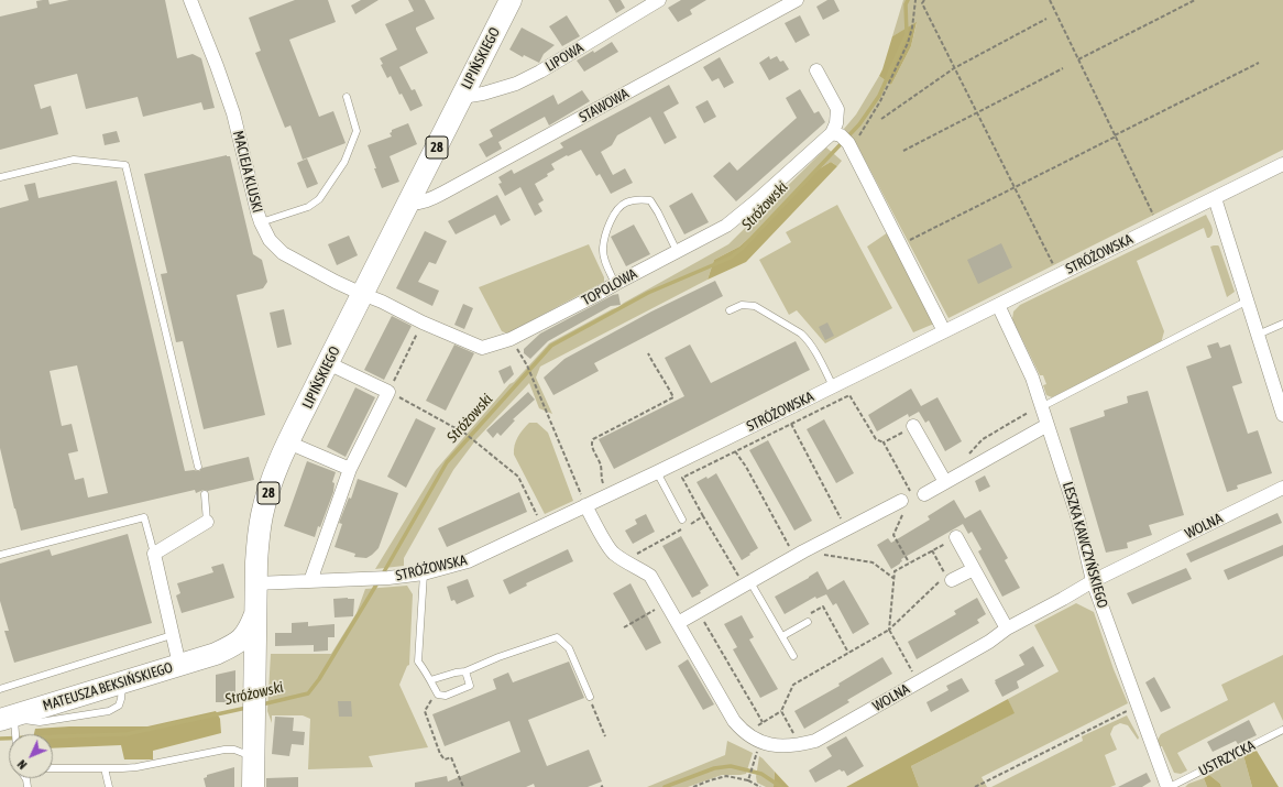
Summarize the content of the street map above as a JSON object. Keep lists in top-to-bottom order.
{
  "streets": {
    "main road": ["LIPIŃSKIEGO", "28", "MATEUSZA BEKSIŃSKIEGO"],
    "street": [
      "LIPOWA",
      "STAWOWA",
      "MACIEJA KLUSKI",
      "STRÓŻOWSKA",
      "TOPOLOWA",
      "WOLNA",
      "LESZKA KAWCZYŃSKIEGO"
    ],
    "lane": ["USTRZYCKA"]
  },
  "crossings": [
    ["LIPOWA", "LIPIŃSKIEGO"],
    ["LIPIŃSKIEGO", "STAWOWA"],
    ["LIPIŃSKIEGO", "MACIEJA KLUSKI"],
    ["LIPIŃSKIEGO", "STRÓŻOWSKA"],
    ["LIPIŃSKIEGO", "TOPOLOWA"],
    ["LIPIŃSKIEGO", "MATEUSZA BEKSIŃSKIEGO"],
    ["MACIEJA KLUSKI", "TOPOLOWA"],
    ["STRÓŻOWSKA", "WOLNA"],
    ["STRÓŻOWSKA", "LESZKA KAWCZYŃSKIEGO"],
    ["WOLNA", "LESZKA KAWCZYŃSKIEGO"],
    ["LESZKA KAWCZYŃSKIEGO", "USTRZYCKA"]
  ],
  "water": ["Stróżowski"],
  "north": "bottom left"
}
